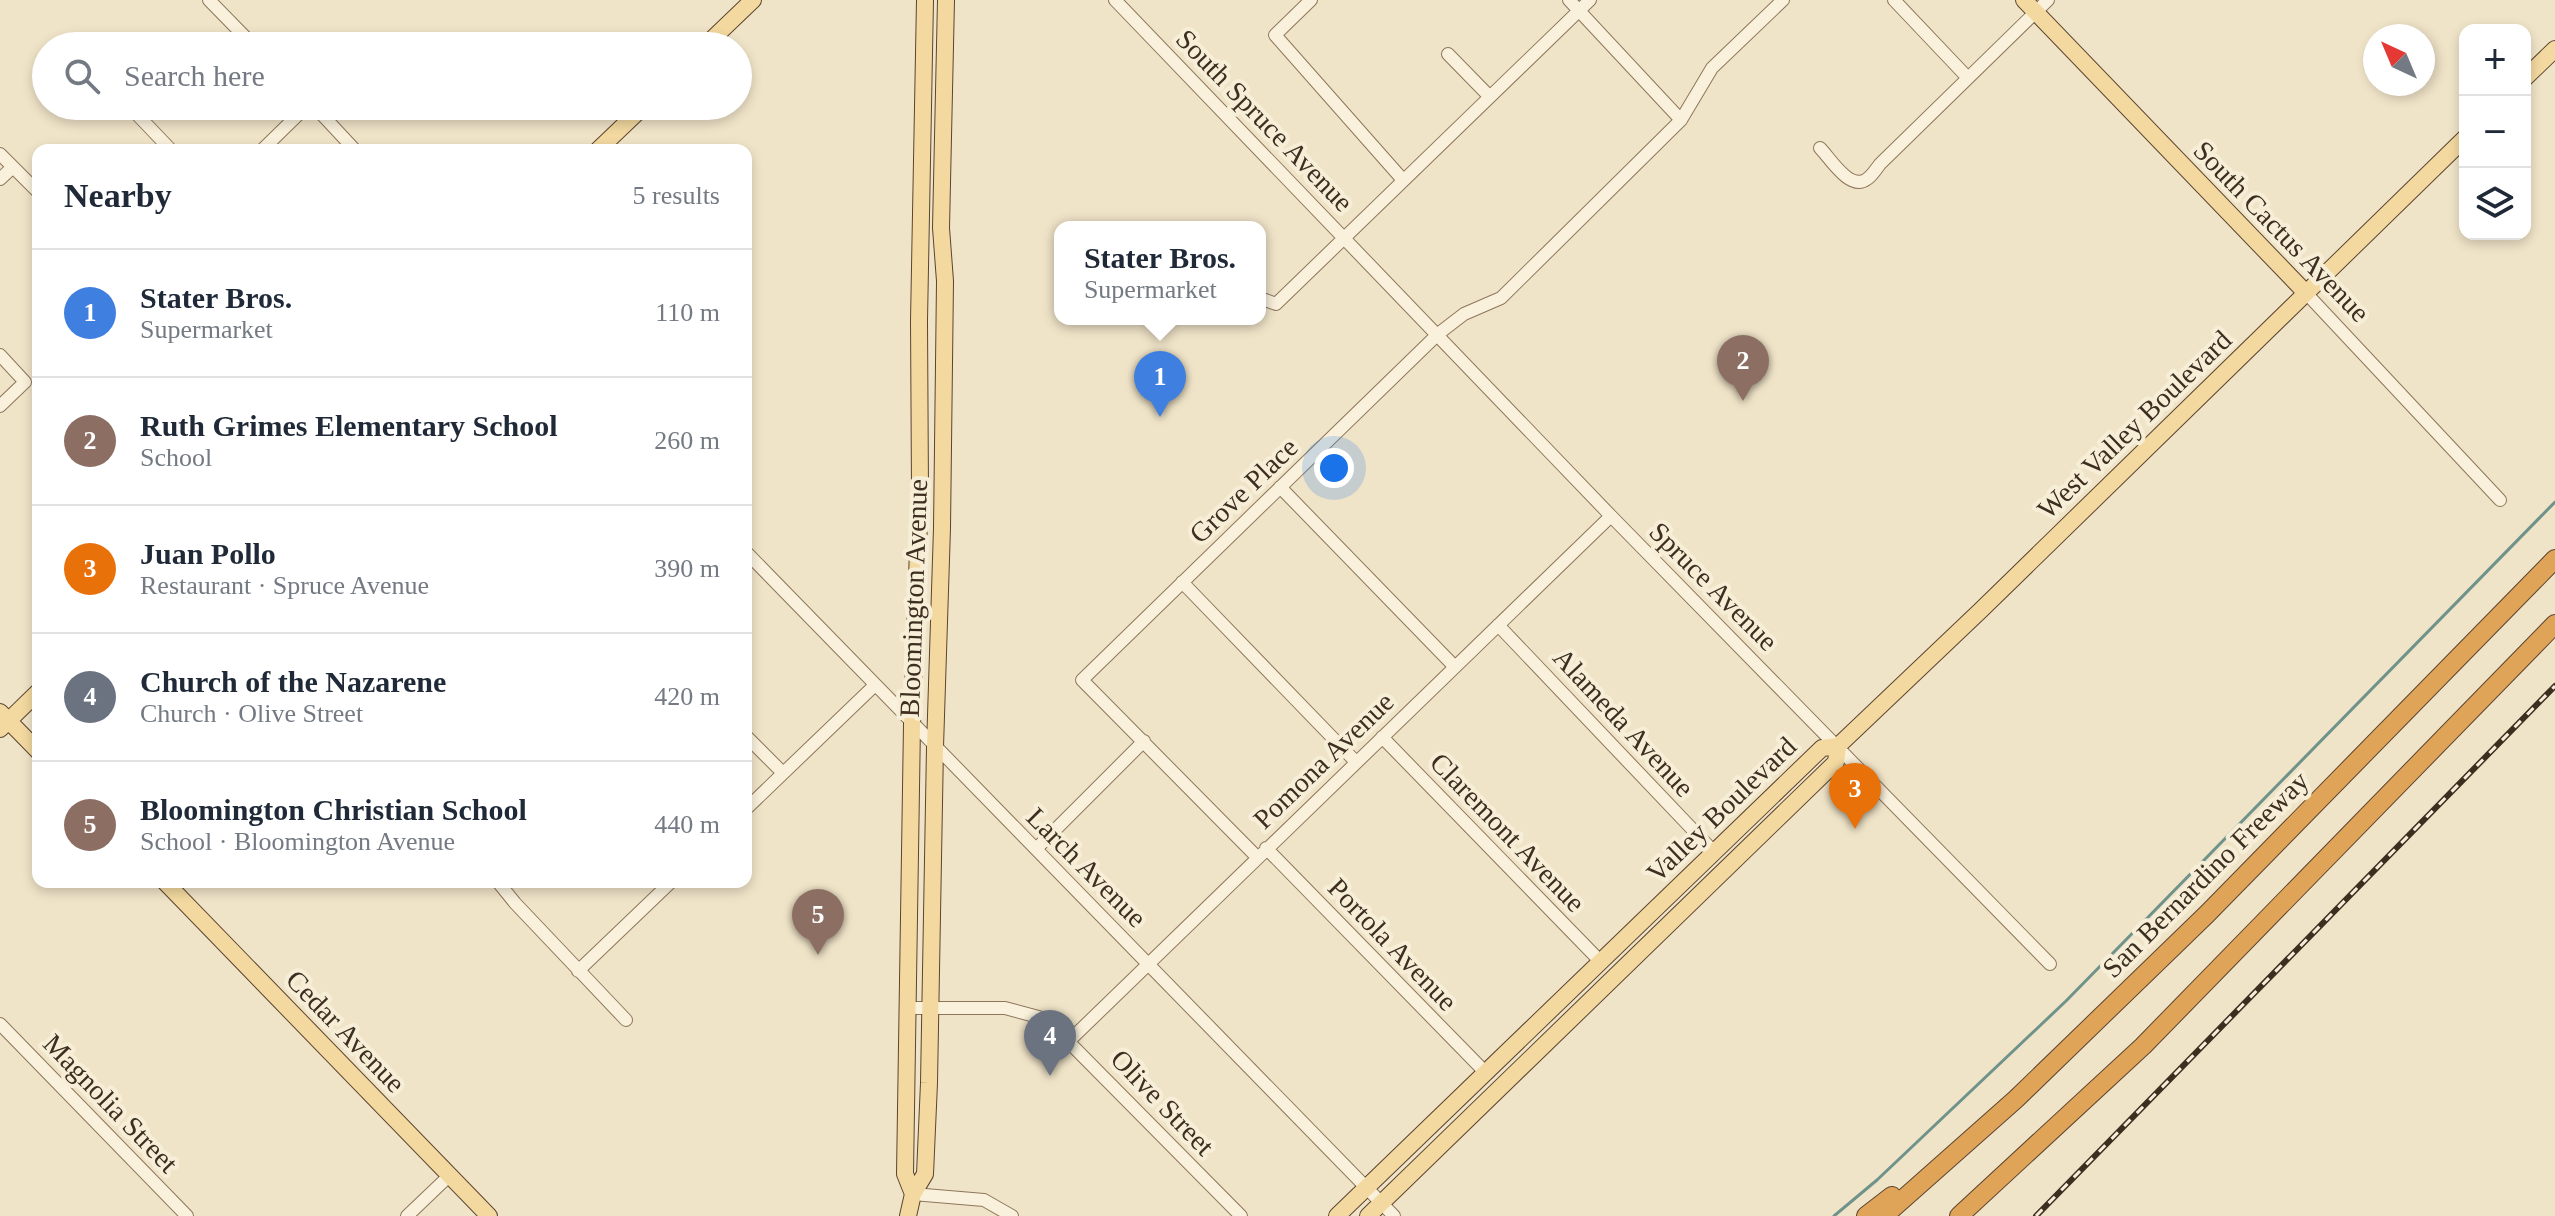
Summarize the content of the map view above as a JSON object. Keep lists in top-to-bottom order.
{
  "streets": {
    "highway": ["San Bernardino Freeway"],
    "main road": [
      "South Cactus Avenue",
      "West Valley Boulevard",
      "Bloomington Avenue",
      "Valley Boulevard",
      "Cedar Avenue"
    ],
    "street": [
      "South Spruce Avenue",
      "Grove Place",
      "Spruce Avenue",
      "Alameda Avenue",
      "Pomona Avenue",
      "Claremont Avenue",
      "Larch Avenue",
      "Portola Avenue",
      "Olive Street",
      "Magnolia Street"
    ]
  },
  "crossings": [
    ["South Spruce Avenue", "Spruce Avenue"],
    ["South Cactus Avenue", "West Valley Boulevard"],
    ["West Valley Boulevard", "Spruce Avenue"],
    ["West Valley Boulevard", "Valley Boulevard"],
    ["Grove Place", "Spruce Avenue"],
    ["Grove Place", "Portola Avenue"],
    ["Spruce Avenue", "Pomona Avenue"],
    ["Spruce Avenue", "Valley Boulevard"],
    ["Bloomington Avenue", "Larch Avenue"],
    ["Bloomington Avenue", "Olive Street"],
    ["Alameda Avenue", "Pomona Avenue"],
    ["Alameda Avenue", "Valley Boulevard"],
    ["Pomona Avenue", "Claremont Avenue"],
    ["Pomona Avenue", "Larch Avenue"],
    ["Pomona Avenue", "Portola Avenue"],
    ["Pomona Avenue", "Olive Street"],
    ["Valley Boulevard", "Claremont Avenue"],
    ["Valley Boulevard", "Larch Avenue"],
    ["Valley Boulevard", "Portola Avenue"]
  ],
  "north": "top left",
  "page": {
    "map_buttons": ["+", "−"],
    "search": "Search here",
    "heading": ["Nearby", "5 results"],
    "popup": ["Stater Bros.", "Supermarket"],
    "list": [
      {
        "mark": "1",
        "name": "Stater Bros.",
        "note": "Supermarket",
        "value": "110 m"
      },
      {
        "mark": "2",
        "name": "Ruth Grimes Elementary School",
        "note": "School",
        "value": "260 m"
      },
      {
        "mark": "3",
        "name": "Juan Pollo",
        "note": "Restaurant · Spruce Avenue",
        "value": "390 m"
      },
      {
        "mark": "4",
        "name": "Church of the Nazarene",
        "note": "Church · Olive Street",
        "value": "420 m"
      },
      {
        "mark": "5",
        "name": "Bloomington Christian School",
        "note": "School · Bloomington Avenue",
        "value": "440 m"
      }
    ],
    "pins": [
      "2",
      "1",
      "3",
      "5",
      "4"
    ]
  }
}
